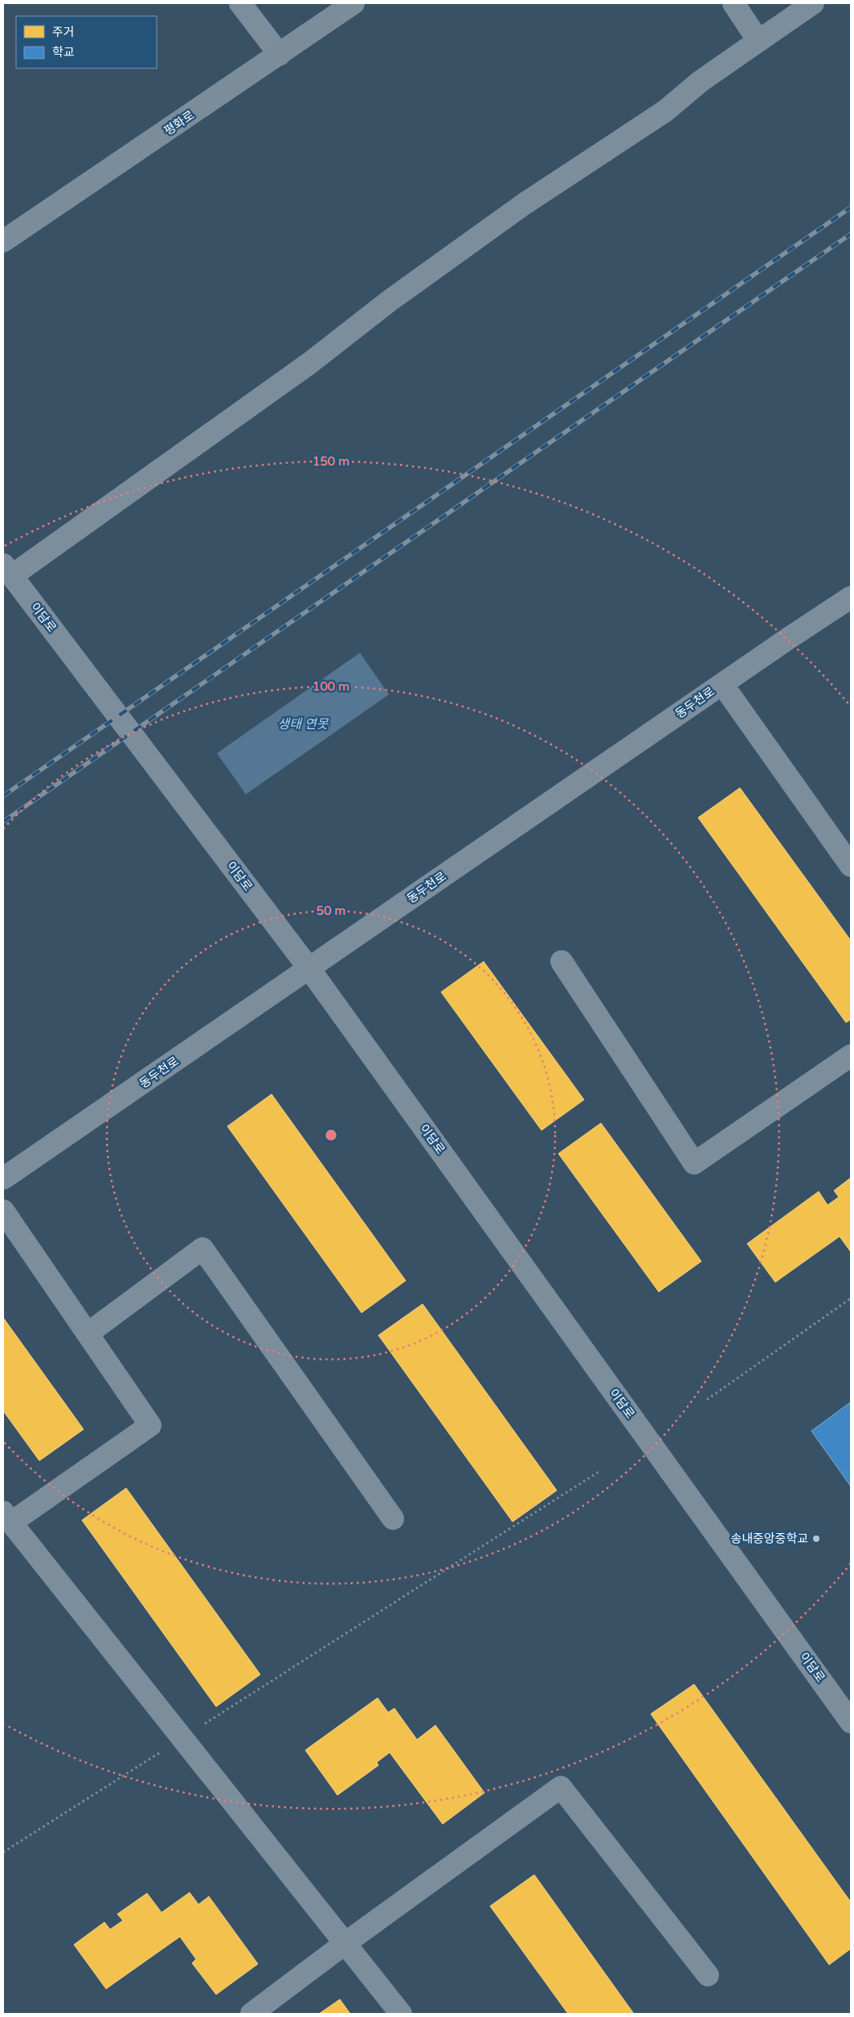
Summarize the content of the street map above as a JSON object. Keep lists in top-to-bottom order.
{
  "streets": {
    "main road": ["평화로"],
    "street": ["이담로", "동두천로"]
  },
  "crossings": [
    ["이담로", "동두천로"]
  ],
  "water": ["생태 연못"],
  "places": ["송내중앙중학교"],
  "legend": ["주거", "학교"],
  "rings": ["150 m", "100 m", "50 m"]
}
